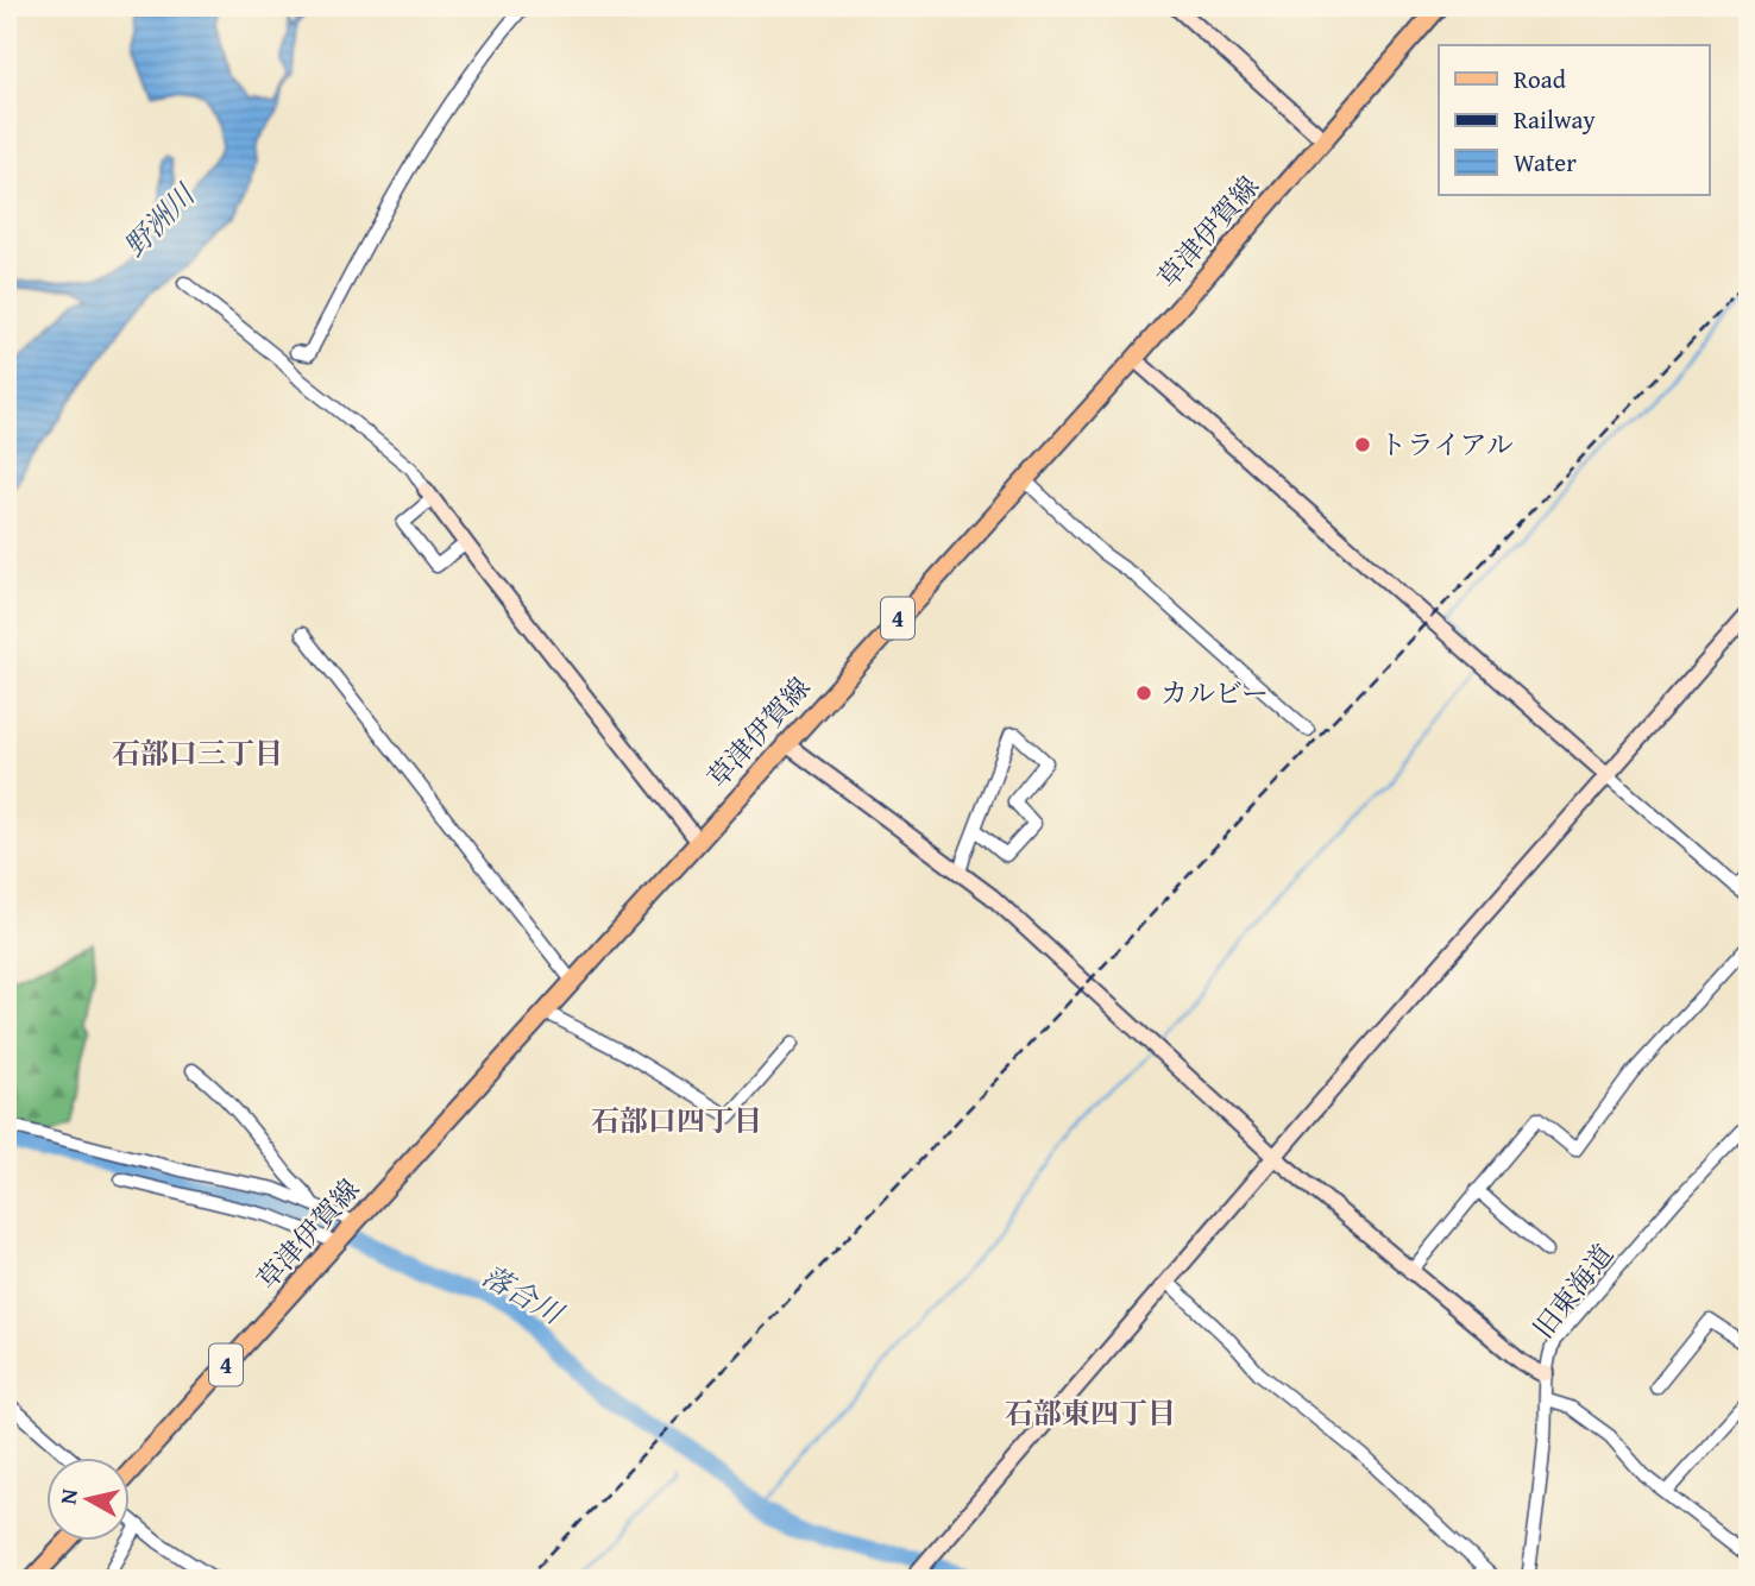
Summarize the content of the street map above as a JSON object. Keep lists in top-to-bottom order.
{
  "streets": {
    "main road": ["草津伊賀線", "4"],
    "street": ["旧東海道"]
  },
  "districts": ["石部口三丁目", "石部口四丁目", "石部東四丁目"],
  "water": ["野洲川", "落合川"],
  "places": ["トライアル", "カルビー"],
  "legend": ["Road", "Railway", "Water"],
  "north": "left"
}
